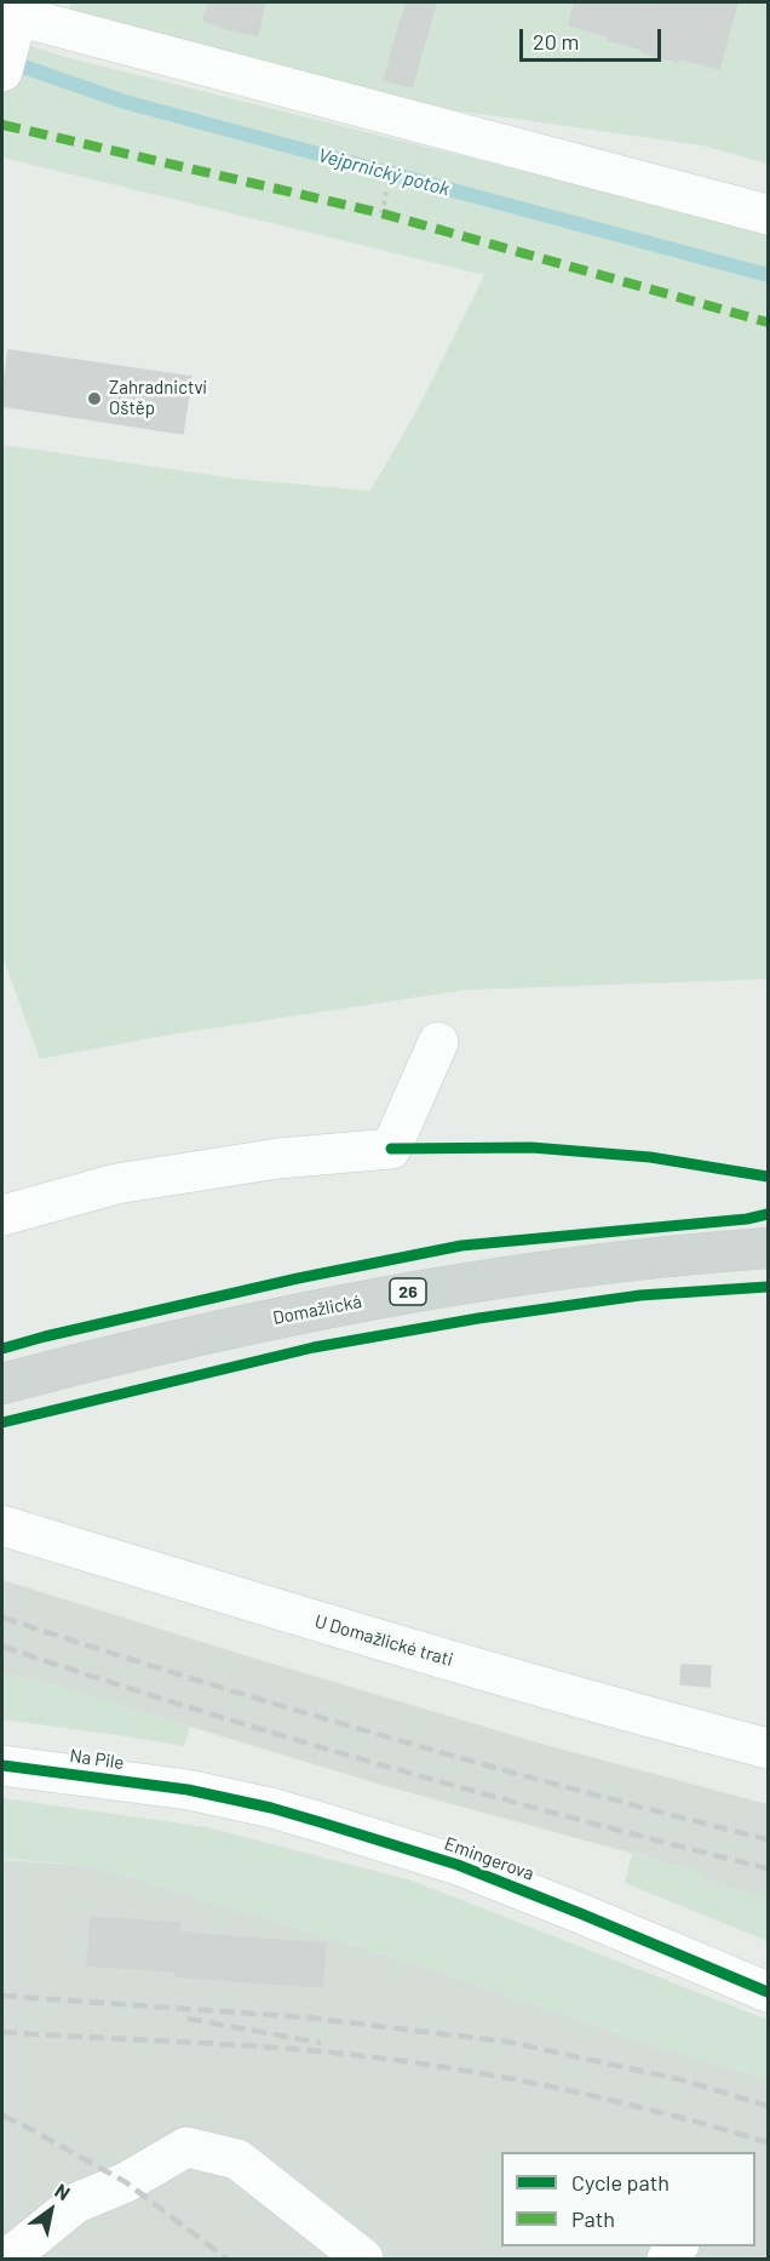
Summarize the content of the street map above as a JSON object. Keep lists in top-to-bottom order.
{
  "streets": {
    "main road": ["26", "Domažlická"],
    "street": ["U Domažlické trati", "Na Pile", "Emingerova"]
  },
  "crossings": [
    ["Na Pile", "Emingerova"]
  ],
  "water": ["Vejprnický potok"],
  "places": ["Zahradnictví Oštěp"],
  "legend": ["Cycle path", "Path"],
  "scale_bar": "20 m",
  "north": "top right"
}
